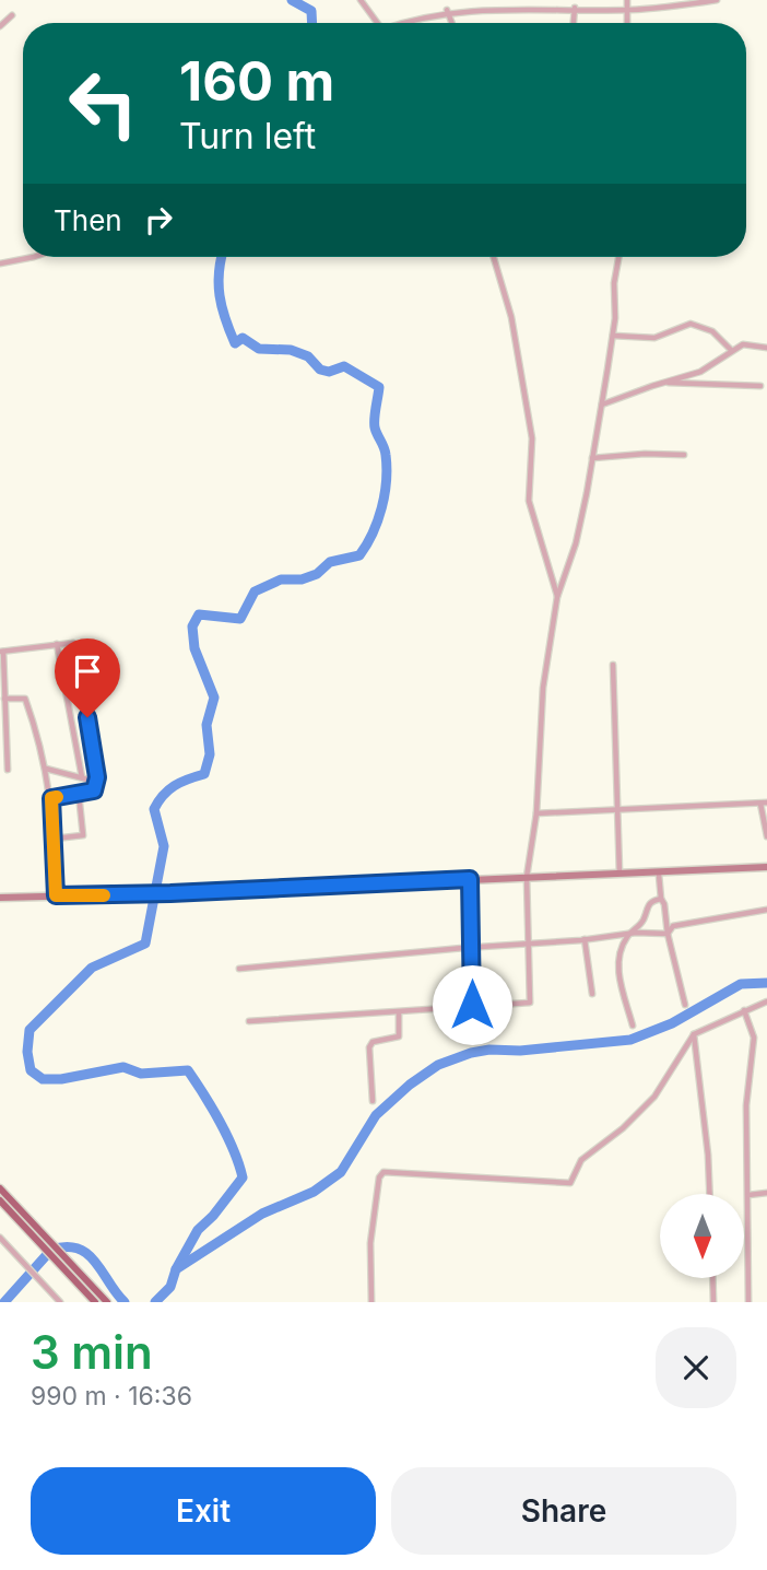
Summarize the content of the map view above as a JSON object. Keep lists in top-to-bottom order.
{
  "north": "bottom",
  "page": {
    "turn": ["160 m", "Turn left"],
    "then": "Then",
    "heading": ["3 min", "990 m · 16:36"],
    "buttons": ["Exit", "Share"]
  }
}
